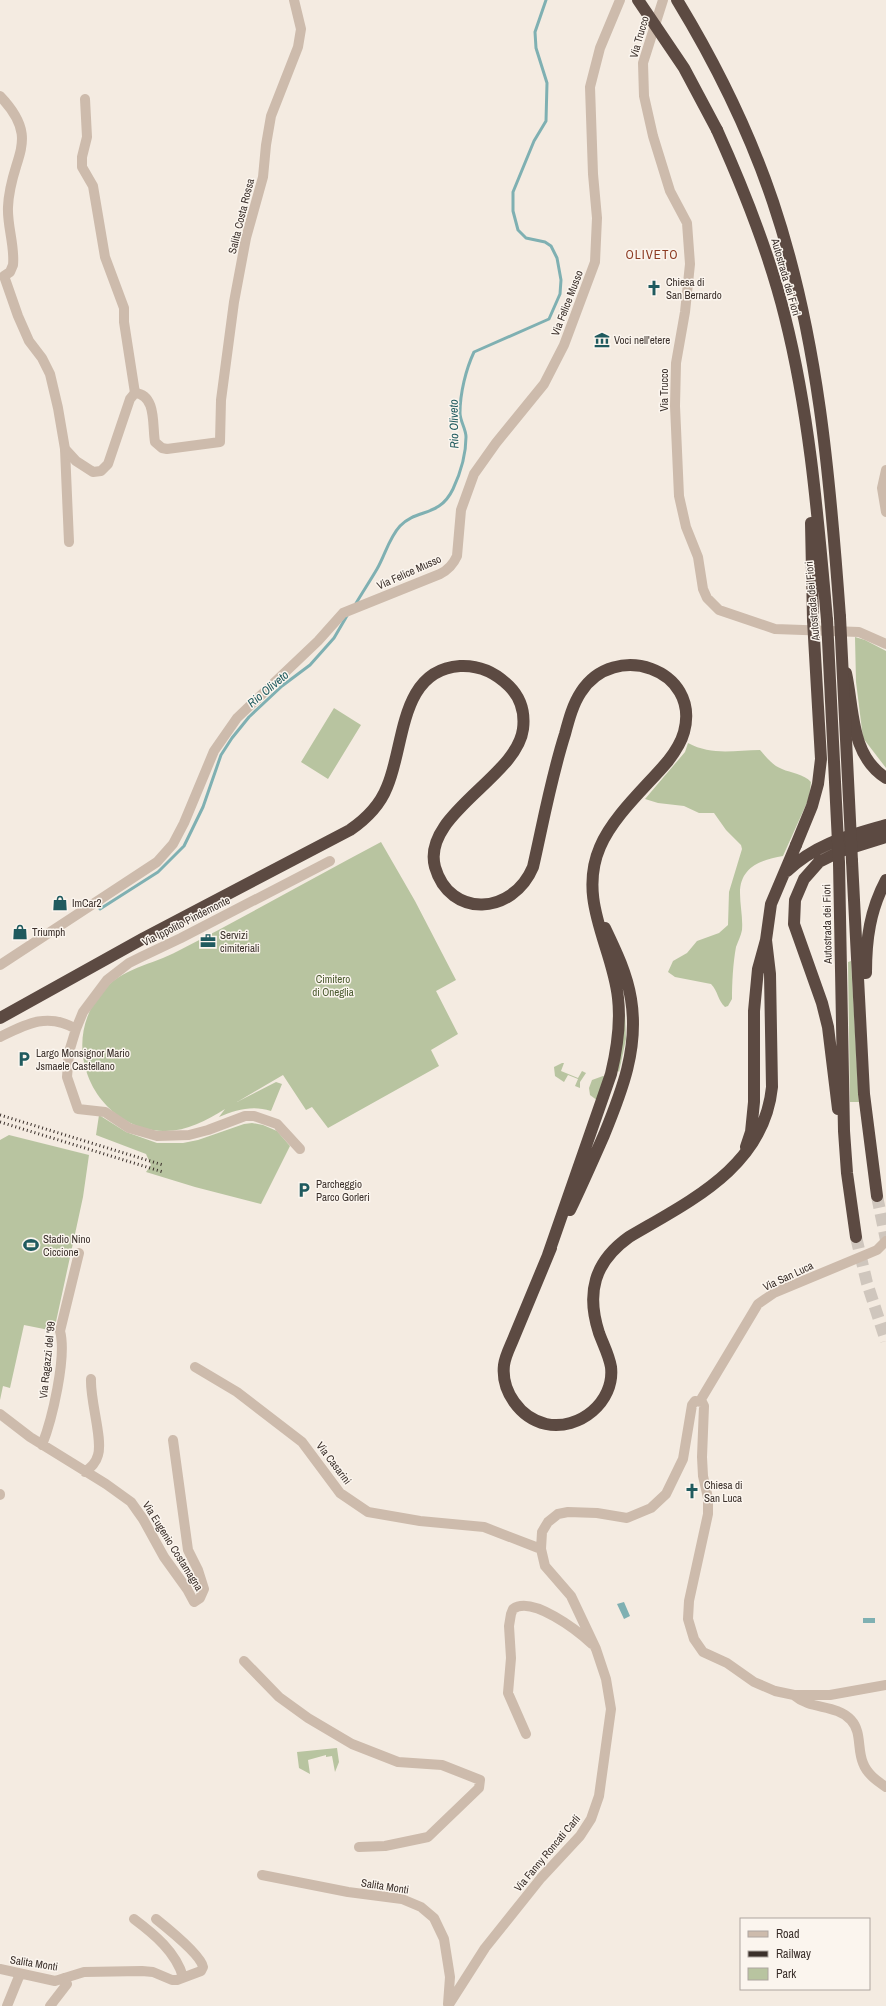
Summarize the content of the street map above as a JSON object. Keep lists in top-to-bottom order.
{
  "streets": {
    "highway": ["Autostrada dei Fiori"],
    "street": [
      "Via Trucco",
      "Salita Costa Rossa",
      "Via Felice Musso",
      "Via Ippolito Pindemonte",
      "Via San Luca",
      "Via Ragazzi del '99",
      "Via Casarini",
      "Via Eugenio Costamagna",
      "Via Fanny Roncati Carli",
      "Salita Monti"
    ]
  },
  "crossings": [
    ["Via San Luca", "Via Fanny Roncati Carli"],
    ["Via Ragazzi del '99", "Via Eugenio Costamagna"],
    ["Via Casarini", "Via Fanny Roncati Carli"],
    ["Via Fanny Roncati Carli", "Salita Monti"]
  ],
  "districts": ["OLIVETO"],
  "water": ["Rio Oliveto"],
  "parks": ["Cimitero di Oneglia"],
  "places": {
    "church": ["Chiesa di San Bernardo", "Chiesa di San Luca"],
    "museum": ["Voci nell'etere"],
    "shop": ["ImCar2", "Triumph"],
    "office": ["Servizi cimiteriali"],
    "parking": ["Largo Monsignor Mario Jsmaele Castellano", "Parcheggio Parco Gorleri"],
    "sports": ["Stadio Nino Ciccione"]
  },
  "legend": ["Road", "Railway", "Park"]
}
